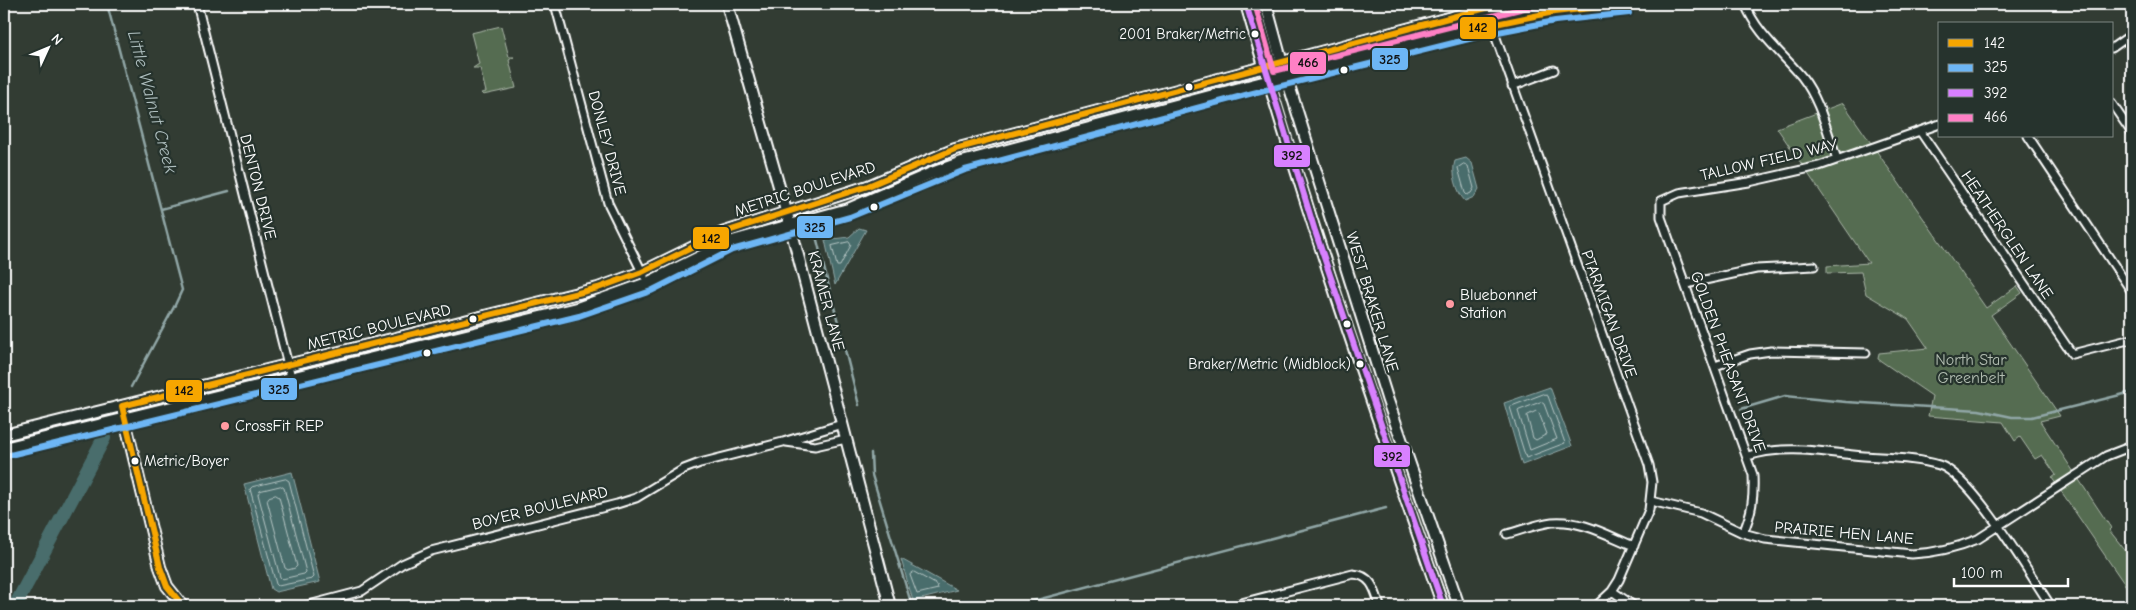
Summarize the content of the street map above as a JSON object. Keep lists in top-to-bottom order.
{
  "streets": {
    "main road": ["METRIC BOULEVARD", "KRAMER LANE", "WEST BRAKER LANE"],
    "street": [
      "DONLEY DRIVE",
      "TALLOW FIELD WAY",
      "DENTON DRIVE",
      "HEATHERGLEN LANE",
      "PTARMIGAN DRIVE",
      "GOLDEN PHEASANT DRIVE",
      "BOYER BOULEVARD",
      "PRAIRIE HEN LANE"
    ]
  },
  "crossings": [
    ["DONLEY DRIVE", "METRIC BOULEVARD"],
    ["TALLOW FIELD WAY", "HEATHERGLEN LANE"],
    ["TALLOW FIELD WAY", "GOLDEN PHEASANT DRIVE"],
    ["DENTON DRIVE", "METRIC BOULEVARD"],
    ["METRIC BOULEVARD", "KRAMER LANE"],
    ["METRIC BOULEVARD", "WEST BRAKER LANE"],
    ["METRIC BOULEVARD", "PTARMIGAN DRIVE"],
    ["KRAMER LANE", "BOYER BOULEVARD"],
    ["PTARMIGAN DRIVE", "PRAIRIE HEN LANE"],
    ["GOLDEN PHEASANT DRIVE", "PRAIRIE HEN LANE"]
  ],
  "water": ["Little Walnut Creek"],
  "parks": ["North Star Greenbelt"],
  "places": [
    "2001 Braker/Metric",
    "Bluebonnet Station",
    "Braker/Metric (Midblock)",
    "CrossFit REP",
    "Metric/Boyer"
  ],
  "lines": [
    "transit line 142",
    "transit line 392",
    "transit line 466",
    "transit line 325"
  ],
  "legend": [
    "142",
    "325",
    "392",
    "466"
  ],
  "scale_bar": "100 m",
  "north": "top right"
}
